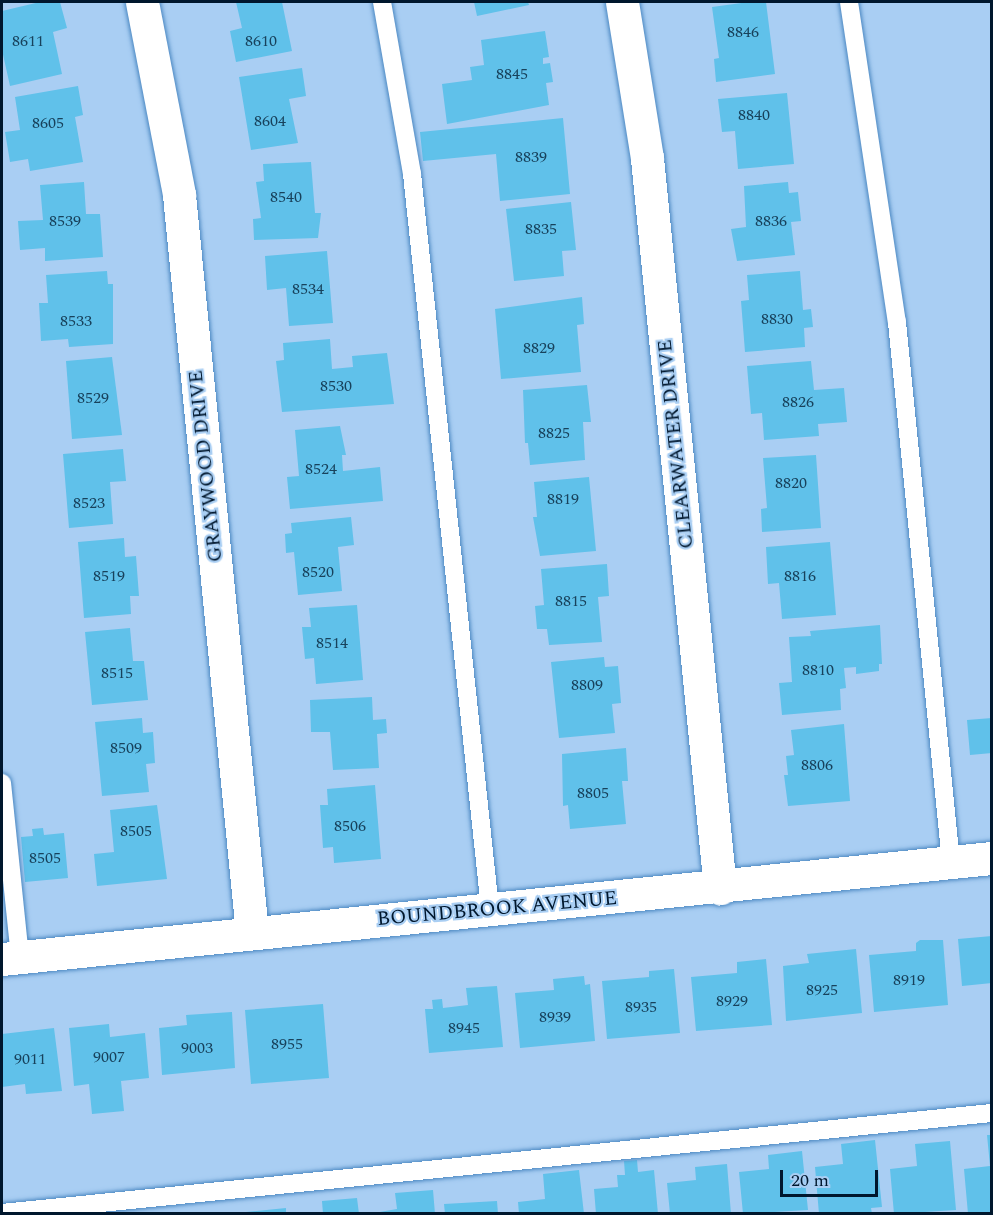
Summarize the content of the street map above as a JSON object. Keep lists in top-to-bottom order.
{
  "streets": {
    "street": ["CLEARWATER DRIVE", "GRAYWOOD DRIVE", "BOUNDBROOK AVENUE"]
  },
  "crossings": [
    ["CLEARWATER DRIVE", "BOUNDBROOK AVENUE"],
    ["GRAYWOOD DRIVE", "BOUNDBROOK AVENUE"]
  ],
  "house_numbers": [
    "8846",
    "8611",
    "8610",
    "8845",
    "8840",
    "8604",
    "8605",
    "8839",
    "8540",
    "8539",
    "8836",
    "8835",
    "8534",
    "8830",
    "8533",
    "8829",
    "8530",
    "8529",
    "8826",
    "8825",
    "8524",
    "8820",
    "8819",
    "8523",
    "8520",
    "8519",
    "8816",
    "8815",
    "8514",
    "8810",
    "8515",
    "8809",
    "8509",
    "8806",
    "8805",
    "8506",
    "8505",
    "8505",
    "8919",
    "8925",
    "8929",
    "8935",
    "8939",
    "8945",
    "8955",
    "9003",
    "9007",
    "9011"
  ],
  "scale_bar": "20 m"
}
